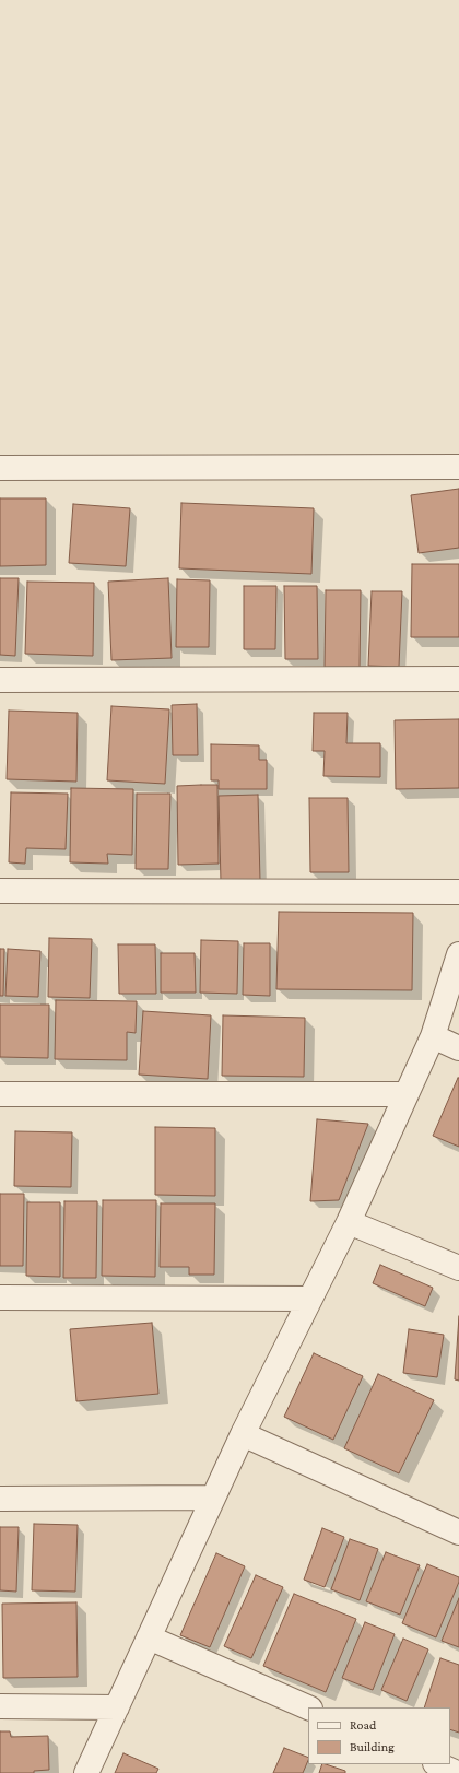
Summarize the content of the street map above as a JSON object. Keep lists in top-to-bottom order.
{
  "legend": ["Road", "Building"]
}
